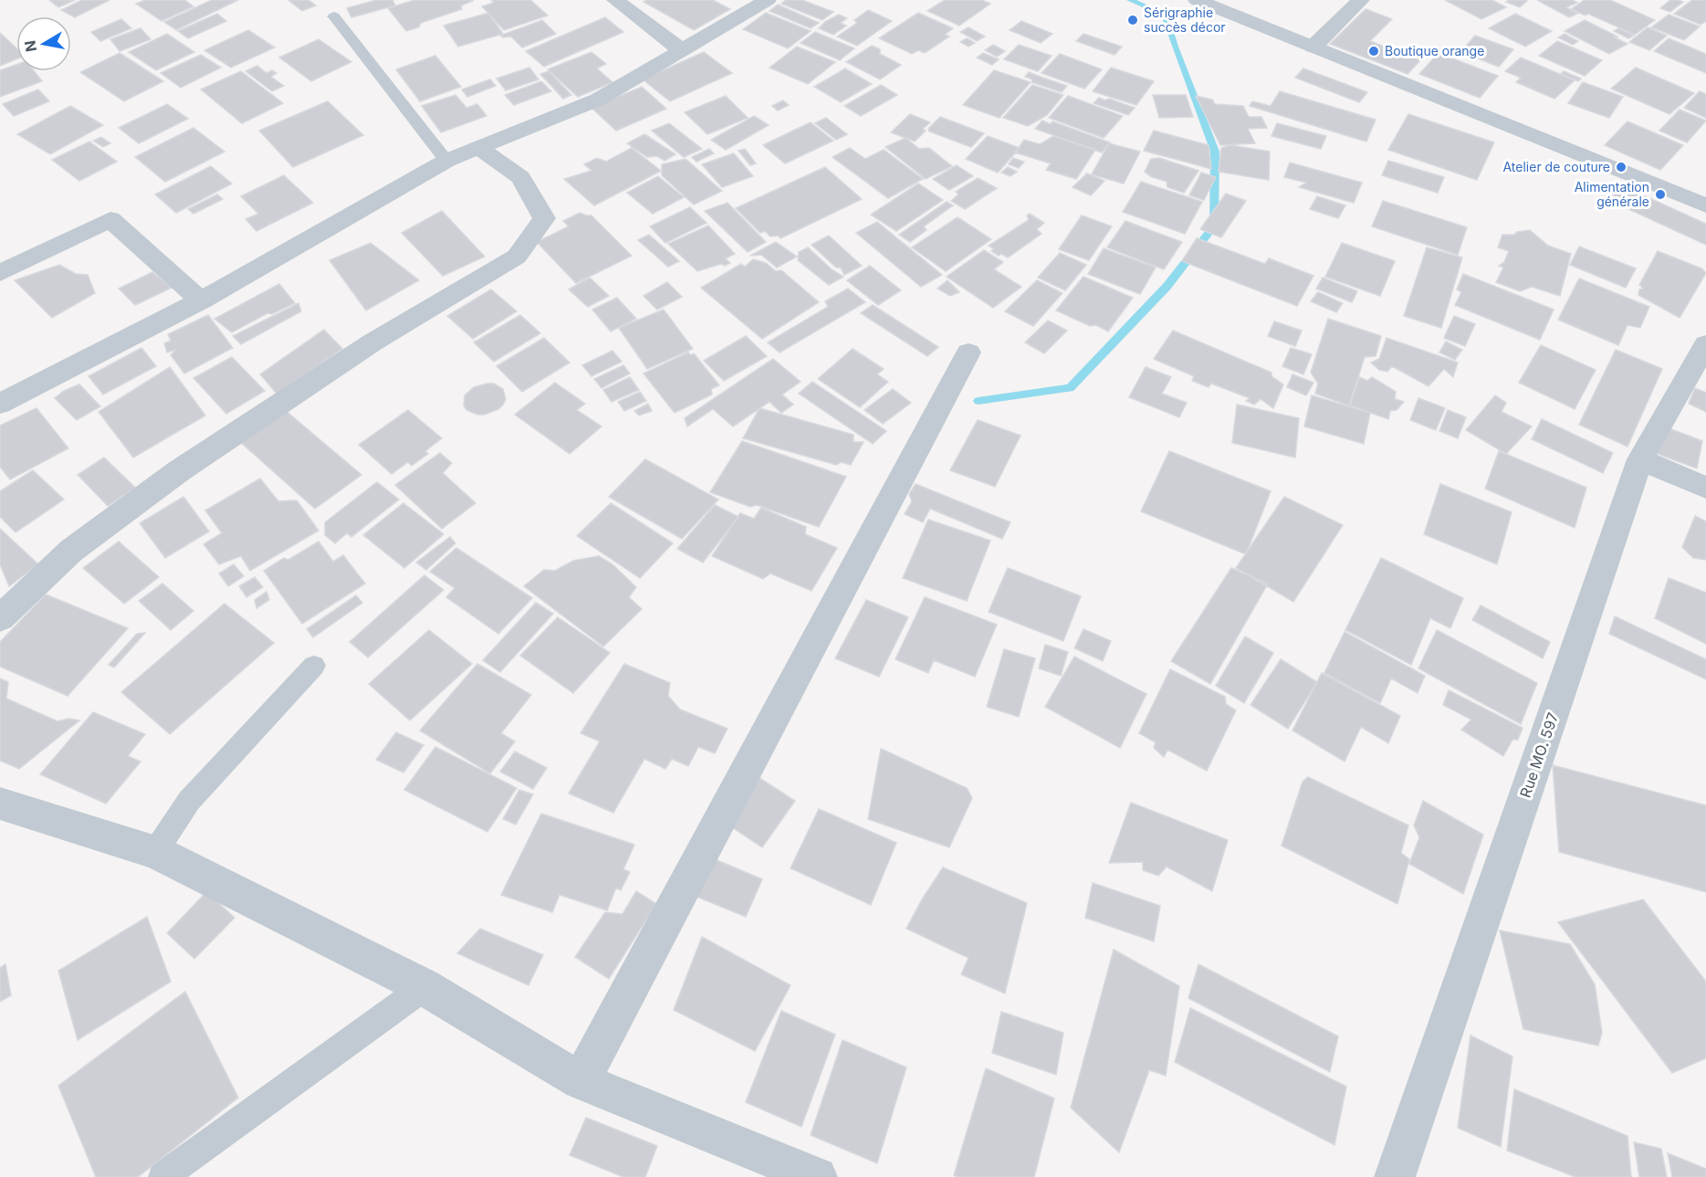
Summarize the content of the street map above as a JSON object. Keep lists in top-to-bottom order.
{
  "streets": {
    "street": ["Rue MO. 597"]
  },
  "places": [
    "Sérigraphie succès décor",
    "Boutique orange",
    "Atelier de couture",
    "Alimentation générale"
  ],
  "north": "left"
}
